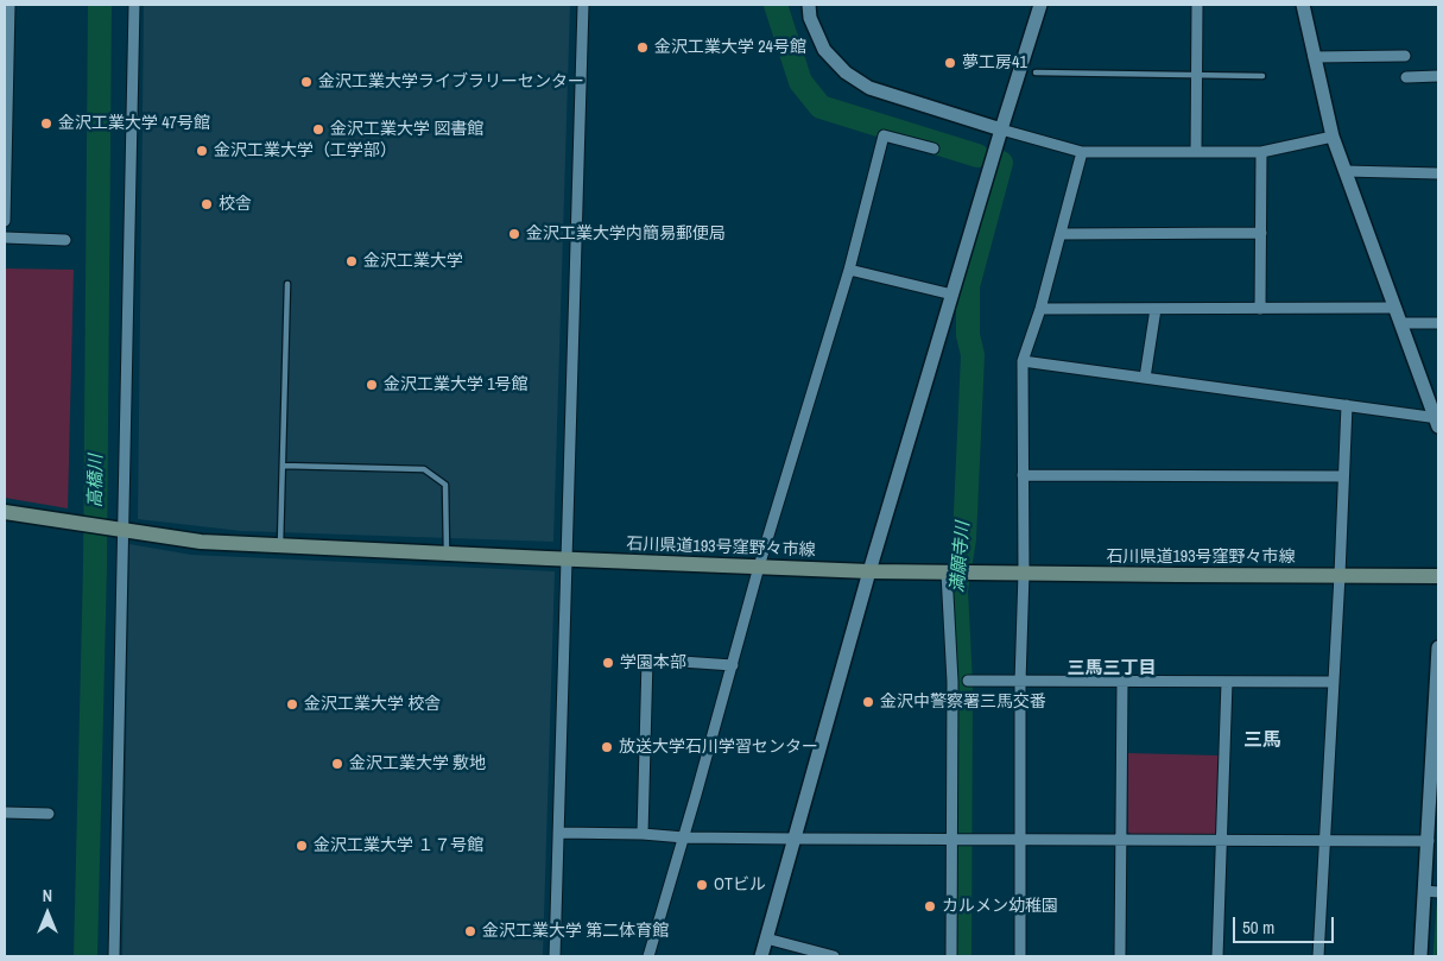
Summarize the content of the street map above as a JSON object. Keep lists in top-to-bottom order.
{
  "streets": {
    "main road": ["石川県道193号窪野々市線"]
  },
  "districts": ["三馬三丁目", "三馬"],
  "water": ["高橋川", "満願寺川"],
  "places": [
    "金沢工業大学 24号館",
    "夢工房41",
    "金沢工業大学ライブラリーセンター",
    "金沢工業大学 47号館",
    "金沢工業大学 図書館",
    "金沢工業大学（工学部）",
    "校舎",
    "金沢工業大学内簡易郵便局",
    "金沢工業大学",
    "金沢工業大学 1号館",
    "学園本部",
    "金沢中警察署三馬交番",
    "金沢工業大学 校舎",
    "放送大学石川学習センター",
    "金沢工業大学 敷地",
    "金沢工業大学 １７号館",
    "OTビル",
    "カルメン幼稚園",
    "金沢工業大学 第二体育館"
  ],
  "scale_bar": "50 m",
  "north": "top"
}
